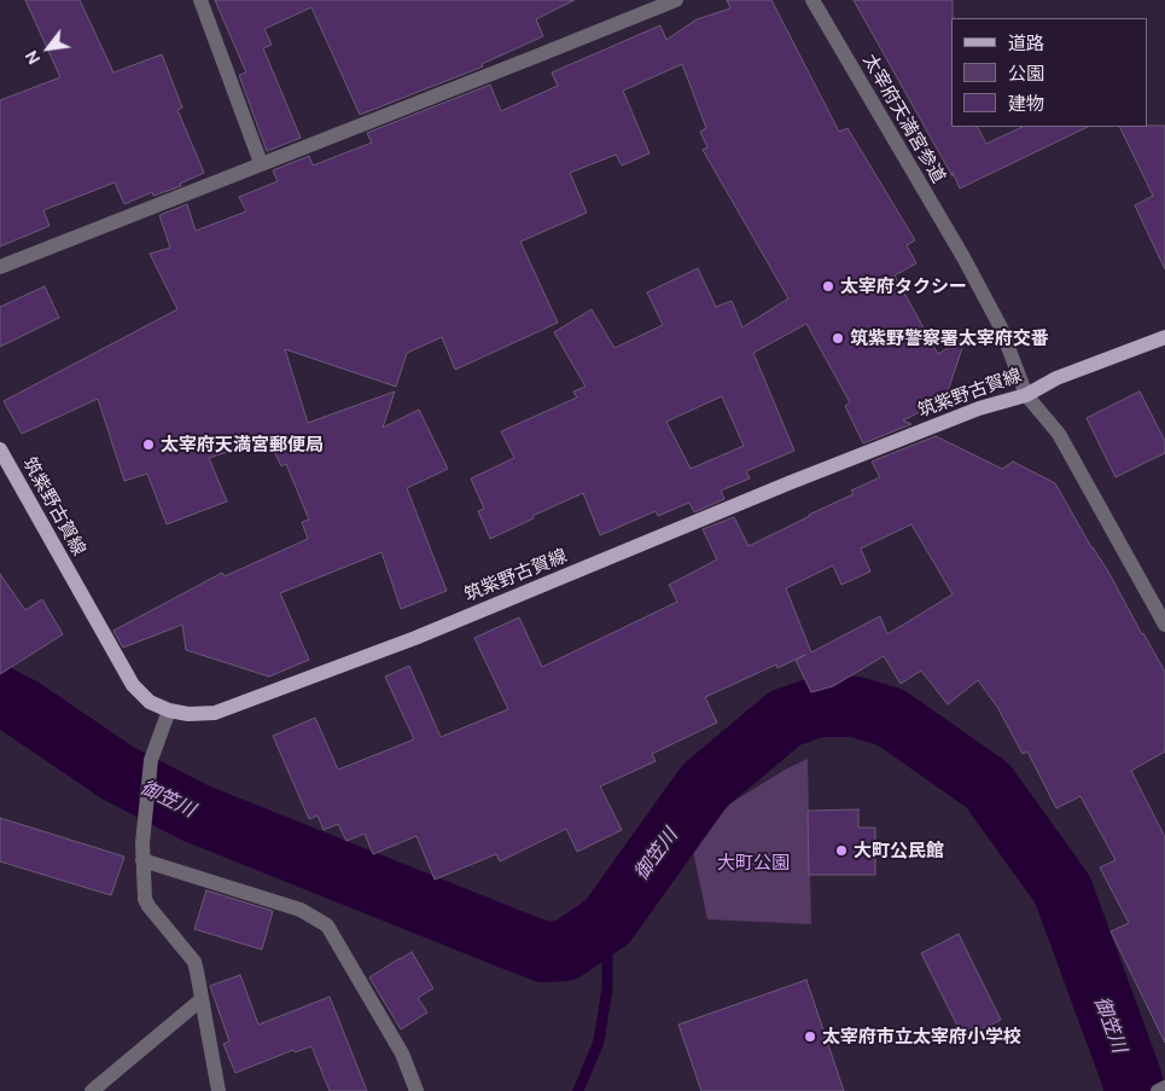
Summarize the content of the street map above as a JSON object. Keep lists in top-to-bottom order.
{
  "streets": {
    "main road": ["筑紫野古賀線"],
    "street": ["太宰府天満宮参道"]
  },
  "crossings": [
    ["太宰府天満宮参道", "筑紫野古賀線"]
  ],
  "water": ["御笠川"],
  "parks": ["大町公園"],
  "places": [
    "太宰府タクシー",
    "筑紫野警察署太宰府交番",
    "太宰府天満宮郵便局",
    "大町公民館",
    "太宰府市立太宰府小学校"
  ],
  "legend": ["道路", "公園", "建物"],
  "north": "bottom left"
}
